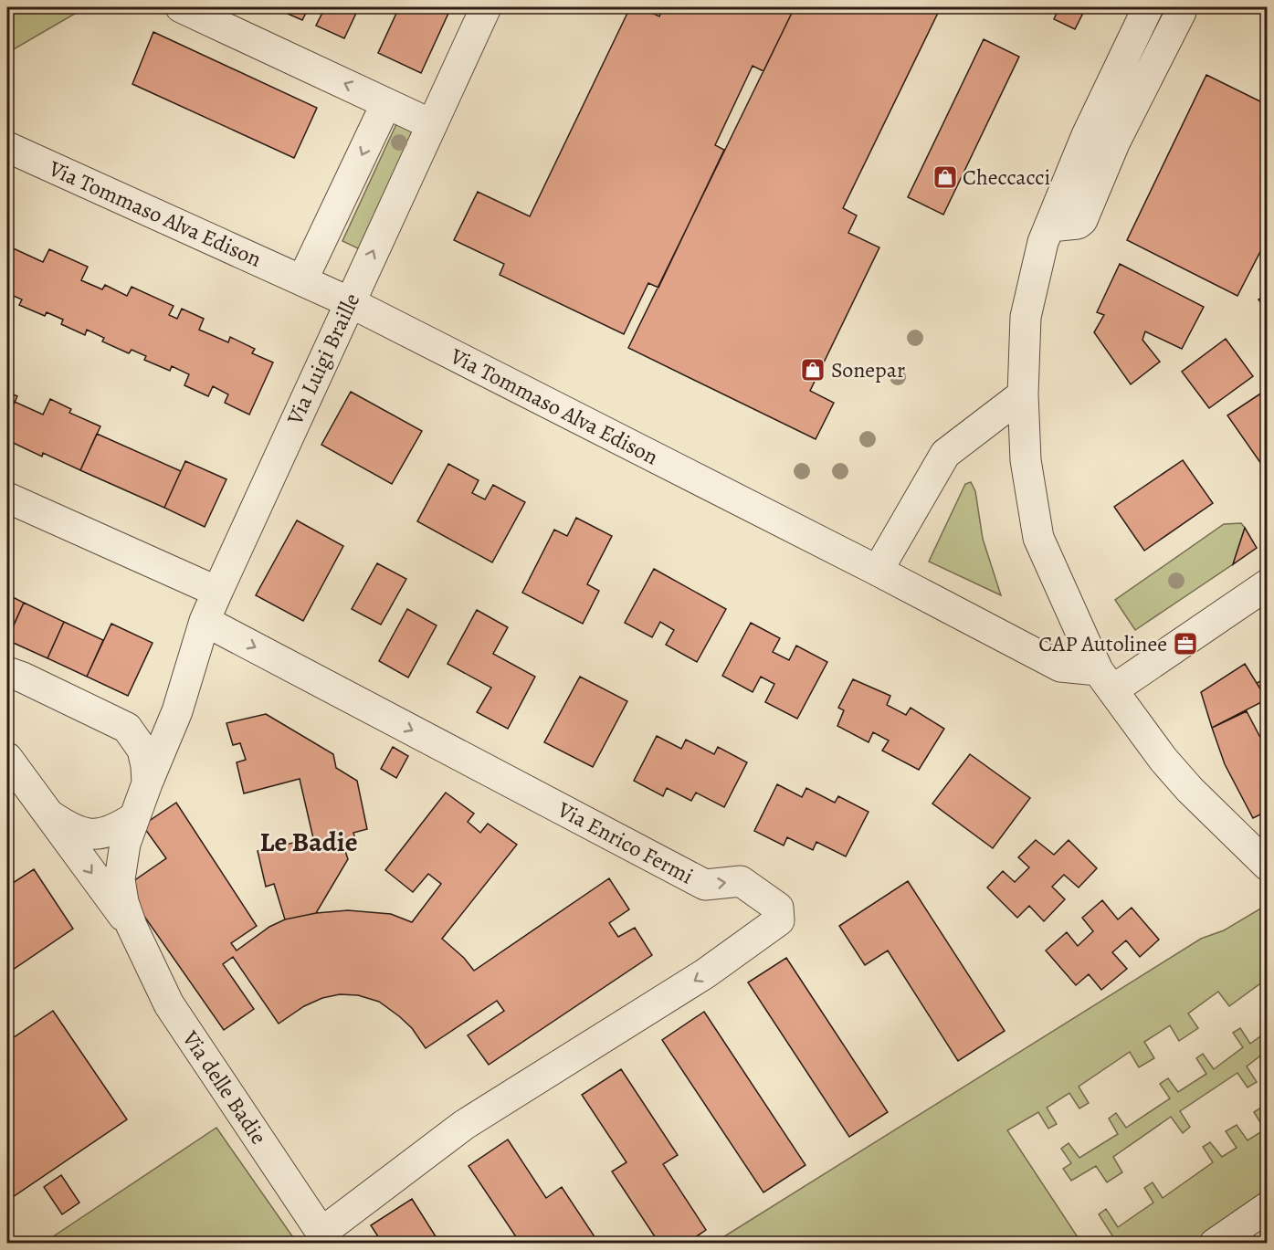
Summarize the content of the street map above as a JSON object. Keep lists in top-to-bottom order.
{
  "streets": {
    "street": [
      "Via Tommaso Alva Edison",
      "Via Luigi Braille",
      "Via Enrico Fermi",
      "Via delle Badie"
    ]
  },
  "crossings": [
    ["Via Tommaso Alva Edison", "Via Luigi Braille"],
    ["Via Luigi Braille", "Via Enrico Fermi"],
    ["Via Luigi Braille", "Via delle Badie"],
    ["Via Enrico Fermi", "Via delle Badie"]
  ],
  "districts": ["Le Badie"],
  "places": {
    "shop": ["Checcacci", "Sonepar"],
    "office": ["CAP Autolinee"]
  }
}
